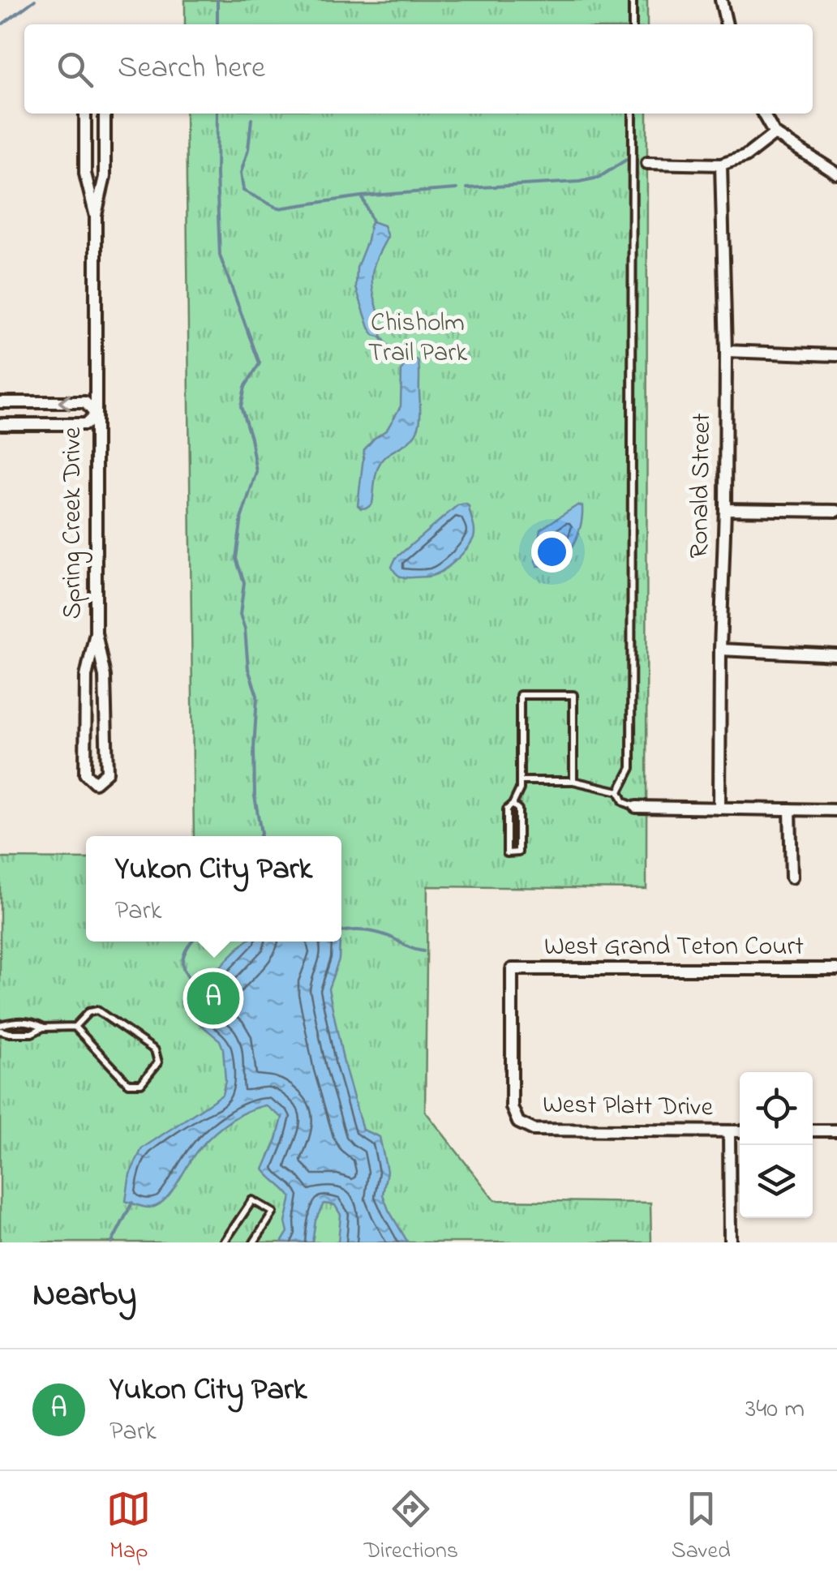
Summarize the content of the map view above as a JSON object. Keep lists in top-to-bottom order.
{
  "streets": {
    "street": [
      "Ronald Street",
      "Spring Creek Drive",
      "West Grand Teton Court",
      "West Platt Drive"
    ]
  },
  "crossings": [
    ["West Grand Teton Court", "West Platt Drive"]
  ],
  "parks": ["Chisholm Trail Park"],
  "page": {
    "search": "Search here",
    "popup": ["Yukon City Park", "Park"],
    "pins": "A",
    "heading": "Nearby",
    "list": [
      {
        "mark": "A",
        "name": "Yukon City Park",
        "note": "Park",
        "value": "340 m"
      }
    ],
    "nav": ["Map", "Directions", "Saved"]
  }
}
